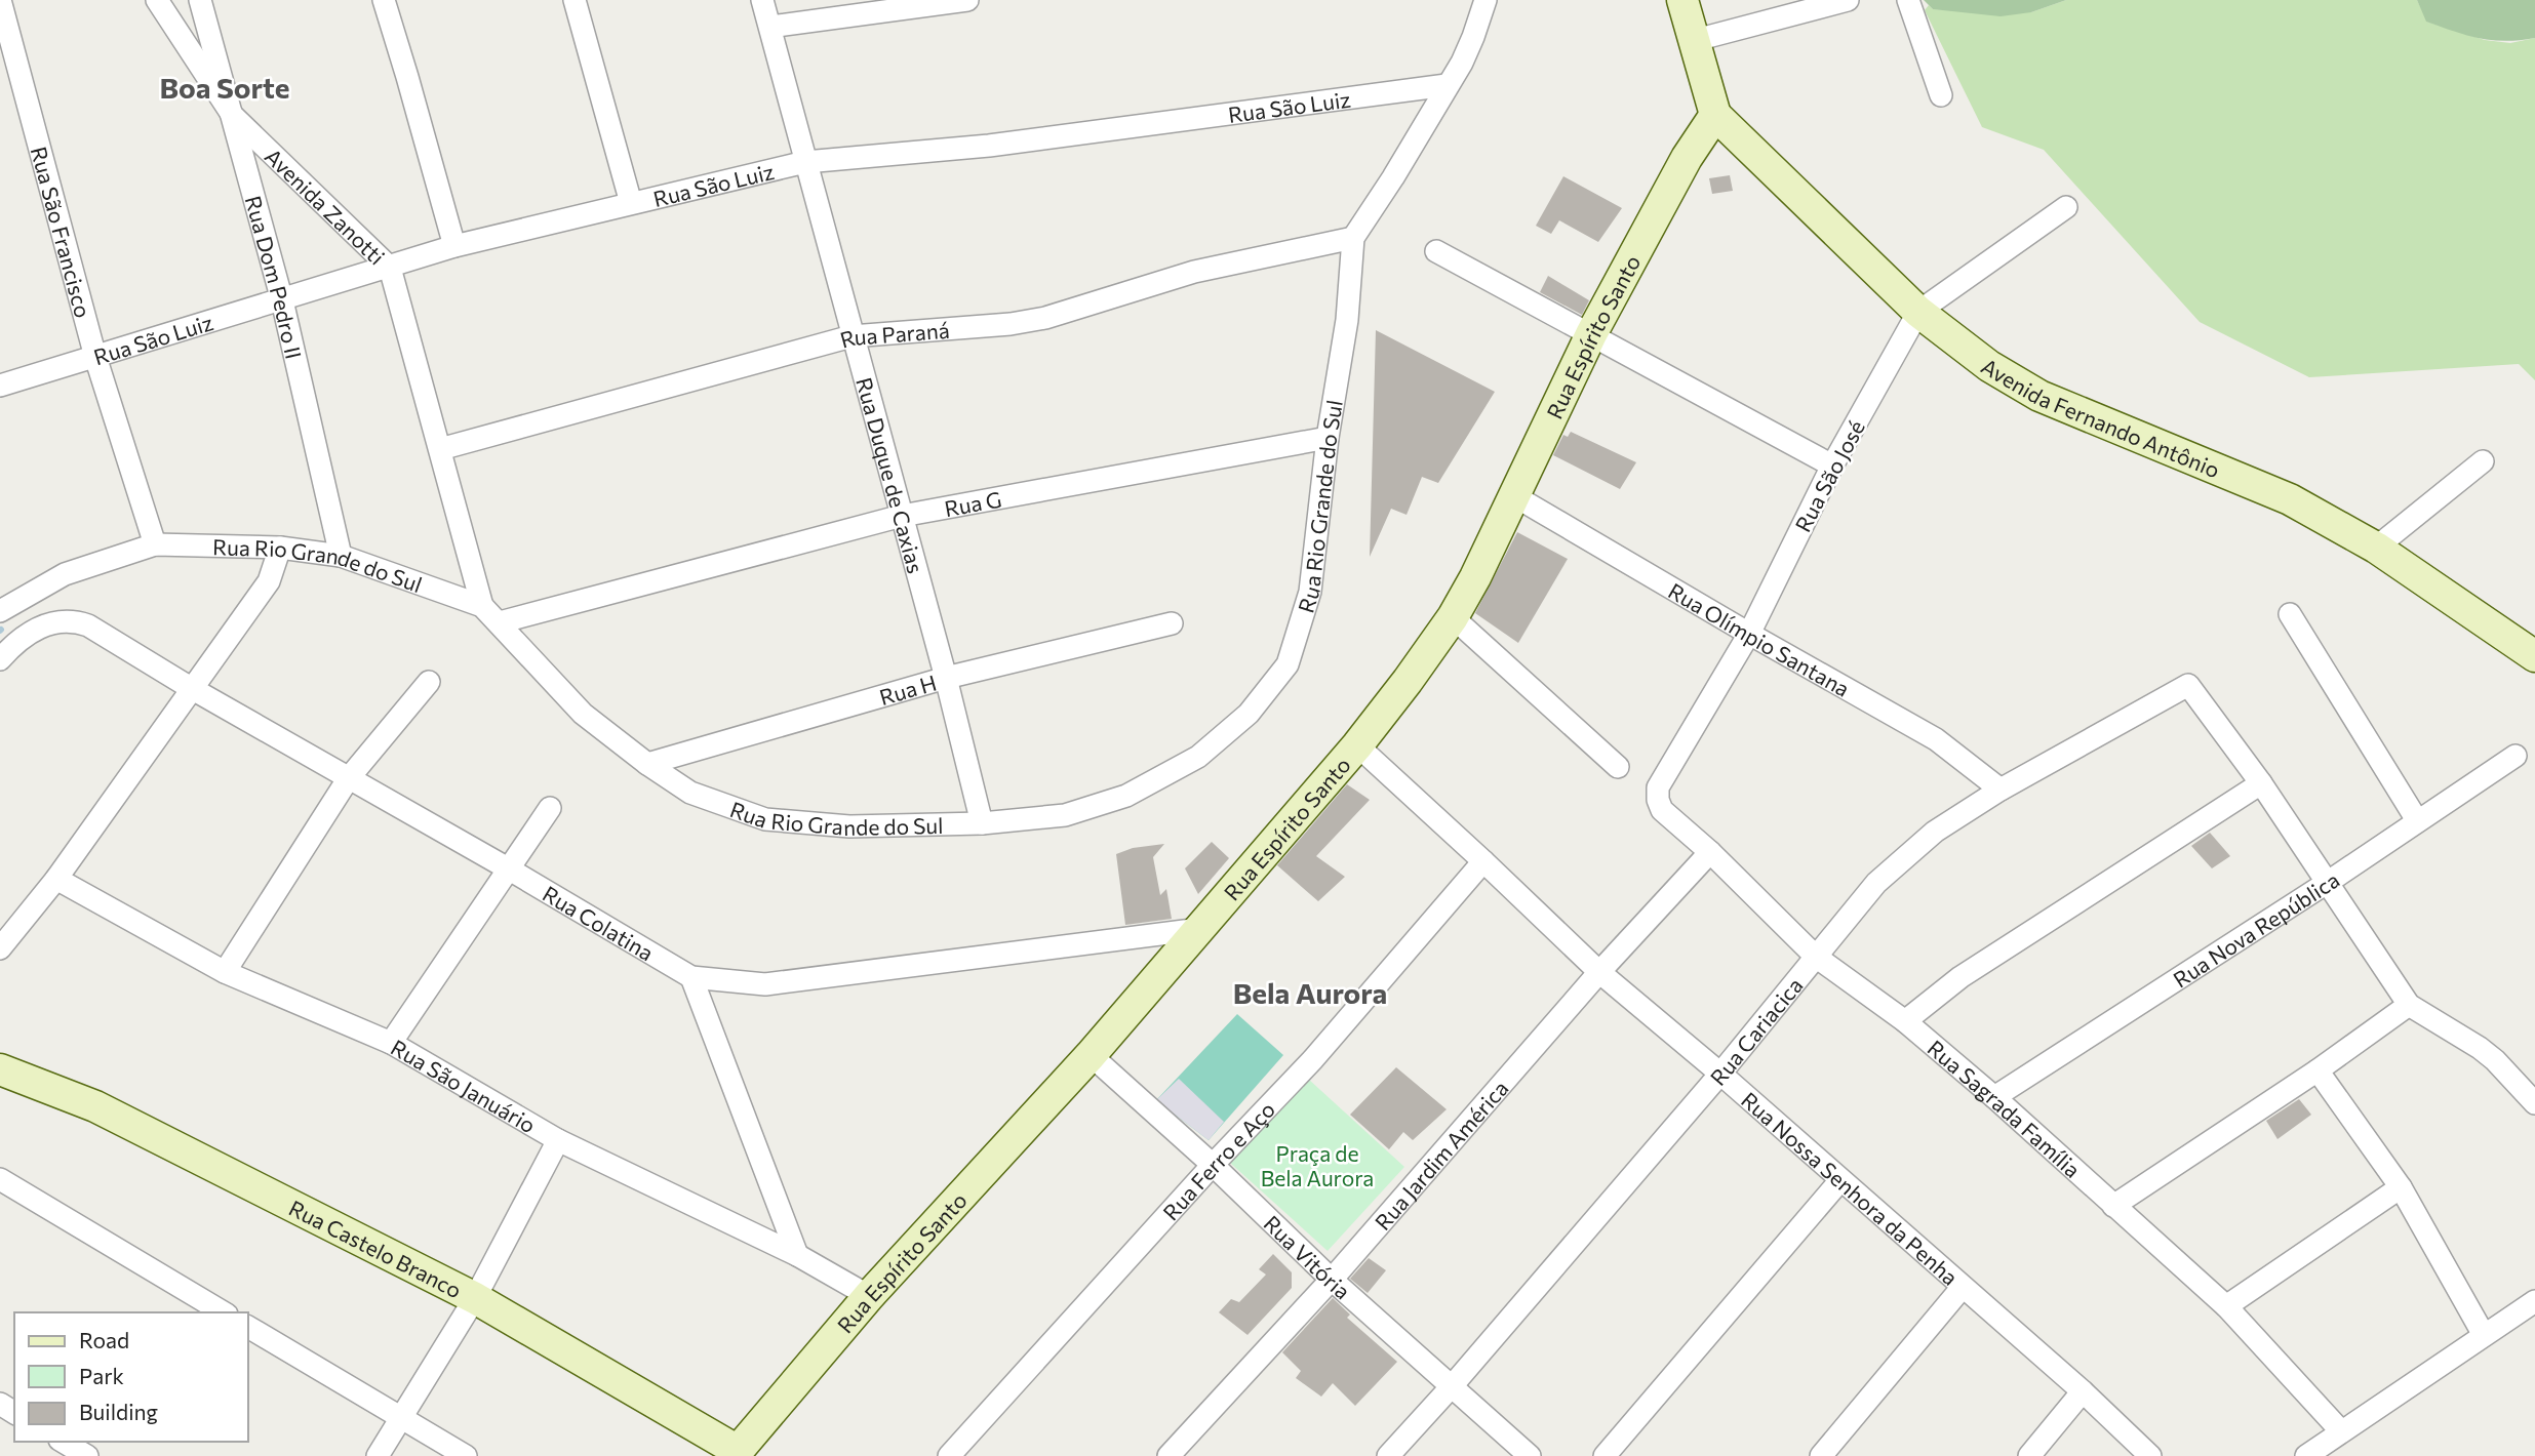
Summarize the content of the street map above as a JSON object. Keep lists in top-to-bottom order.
{
  "streets": {
    "street": [
      "Rua São Luiz",
      "Avenida Zanotti",
      "Rua São Francisco",
      "Rua Dom Pedro II",
      "Rua Paraná",
      "Rua Espírito Santo",
      "Avenida Fernando Antônio",
      "Rua Duque de Caxias",
      "Rua São José",
      "Rua G",
      "Rua Rio Grande do Sul",
      "Rua Olímpio Santana",
      "Rua H",
      "Rua Colatina",
      "Rua Nova República",
      "Rua Cariacica",
      "Rua São Januário",
      "Rua Sagrada Família",
      "Rua Jardim América",
      "Rua Ferro e Aço",
      "Rua Nossa Senhora da Penha",
      "Rua Castelo Branco",
      "Rua Vitória"
    ]
  },
  "crossings": [
    ["Rua São Luiz", "Avenida Zanotti"],
    ["Rua São Luiz", "Rua São Francisco"],
    ["Rua São Luiz", "Rua Dom Pedro II"],
    ["Rua São Luiz", "Rua Duque de Caxias"],
    ["Avenida Zanotti", "Rua Dom Pedro II"],
    ["Avenida Zanotti", "Rua Paraná"],
    ["Avenida Zanotti", "Rua Rio Grande do Sul"],
    ["Rua São Francisco", "Rua Rio Grande do Sul"],
    ["Rua Dom Pedro II", "Rua Rio Grande do Sul"],
    ["Rua Paraná", "Rua Duque de Caxias"],
    ["Rua Paraná", "Rua Rio Grande do Sul"],
    ["Rua Espírito Santo", "Avenida Fernando Antônio"],
    ["Rua Espírito Santo", "Rua Olímpio Santana"],
    ["Rua Espírito Santo", "Rua Colatina"],
    ["Rua Espírito Santo", "Rua São Januário"],
    ["Rua Espírito Santo", "Rua Nossa Senhora da Penha"],
    ["Rua Espírito Santo", "Rua Castelo Branco"],
    ["Rua Espírito Santo", "Rua Vitória"],
    ["Avenida Fernando Antônio", "Rua São José"],
    ["Rua Duque de Caxias", "Rua G"],
    ["Rua Duque de Caxias", "Rua Rio Grande do Sul"],
    ["Rua Duque de Caxias", "Rua H"],
    ["Rua São José", "Rua Olímpio Santana"],
    ["Rua São José", "Rua Sagrada Família"],
    ["Rua G", "Rua Rio Grande do Sul"],
    ["Rua Rio Grande do Sul", "Rua H"],
    ["Rua Olímpio Santana", "Rua Cariacica"],
    ["Rua Nova República", "Rua Sagrada Família"],
    ["Rua Cariacica", "Rua Sagrada Família"],
    ["Rua Cariacica", "Rua Nossa Senhora da Penha"],
    ["Rua Cariacica", "Rua Vitória"],
    ["Rua Sagrada Família", "Rua Jardim América"],
    ["Rua Jardim América", "Rua Nossa Senhora da Penha"],
    ["Rua Jardim América", "Rua Vitória"],
    ["Rua Ferro e Aço", "Rua Nossa Senhora da Penha"],
    ["Rua Ferro e Aço", "Rua Vitória"]
  ],
  "districts": ["Boa Sorte", "Bela Aurora"],
  "parks": ["Praça de Bela Aurora"],
  "legend": ["Road", "Park", "Building"]
}
